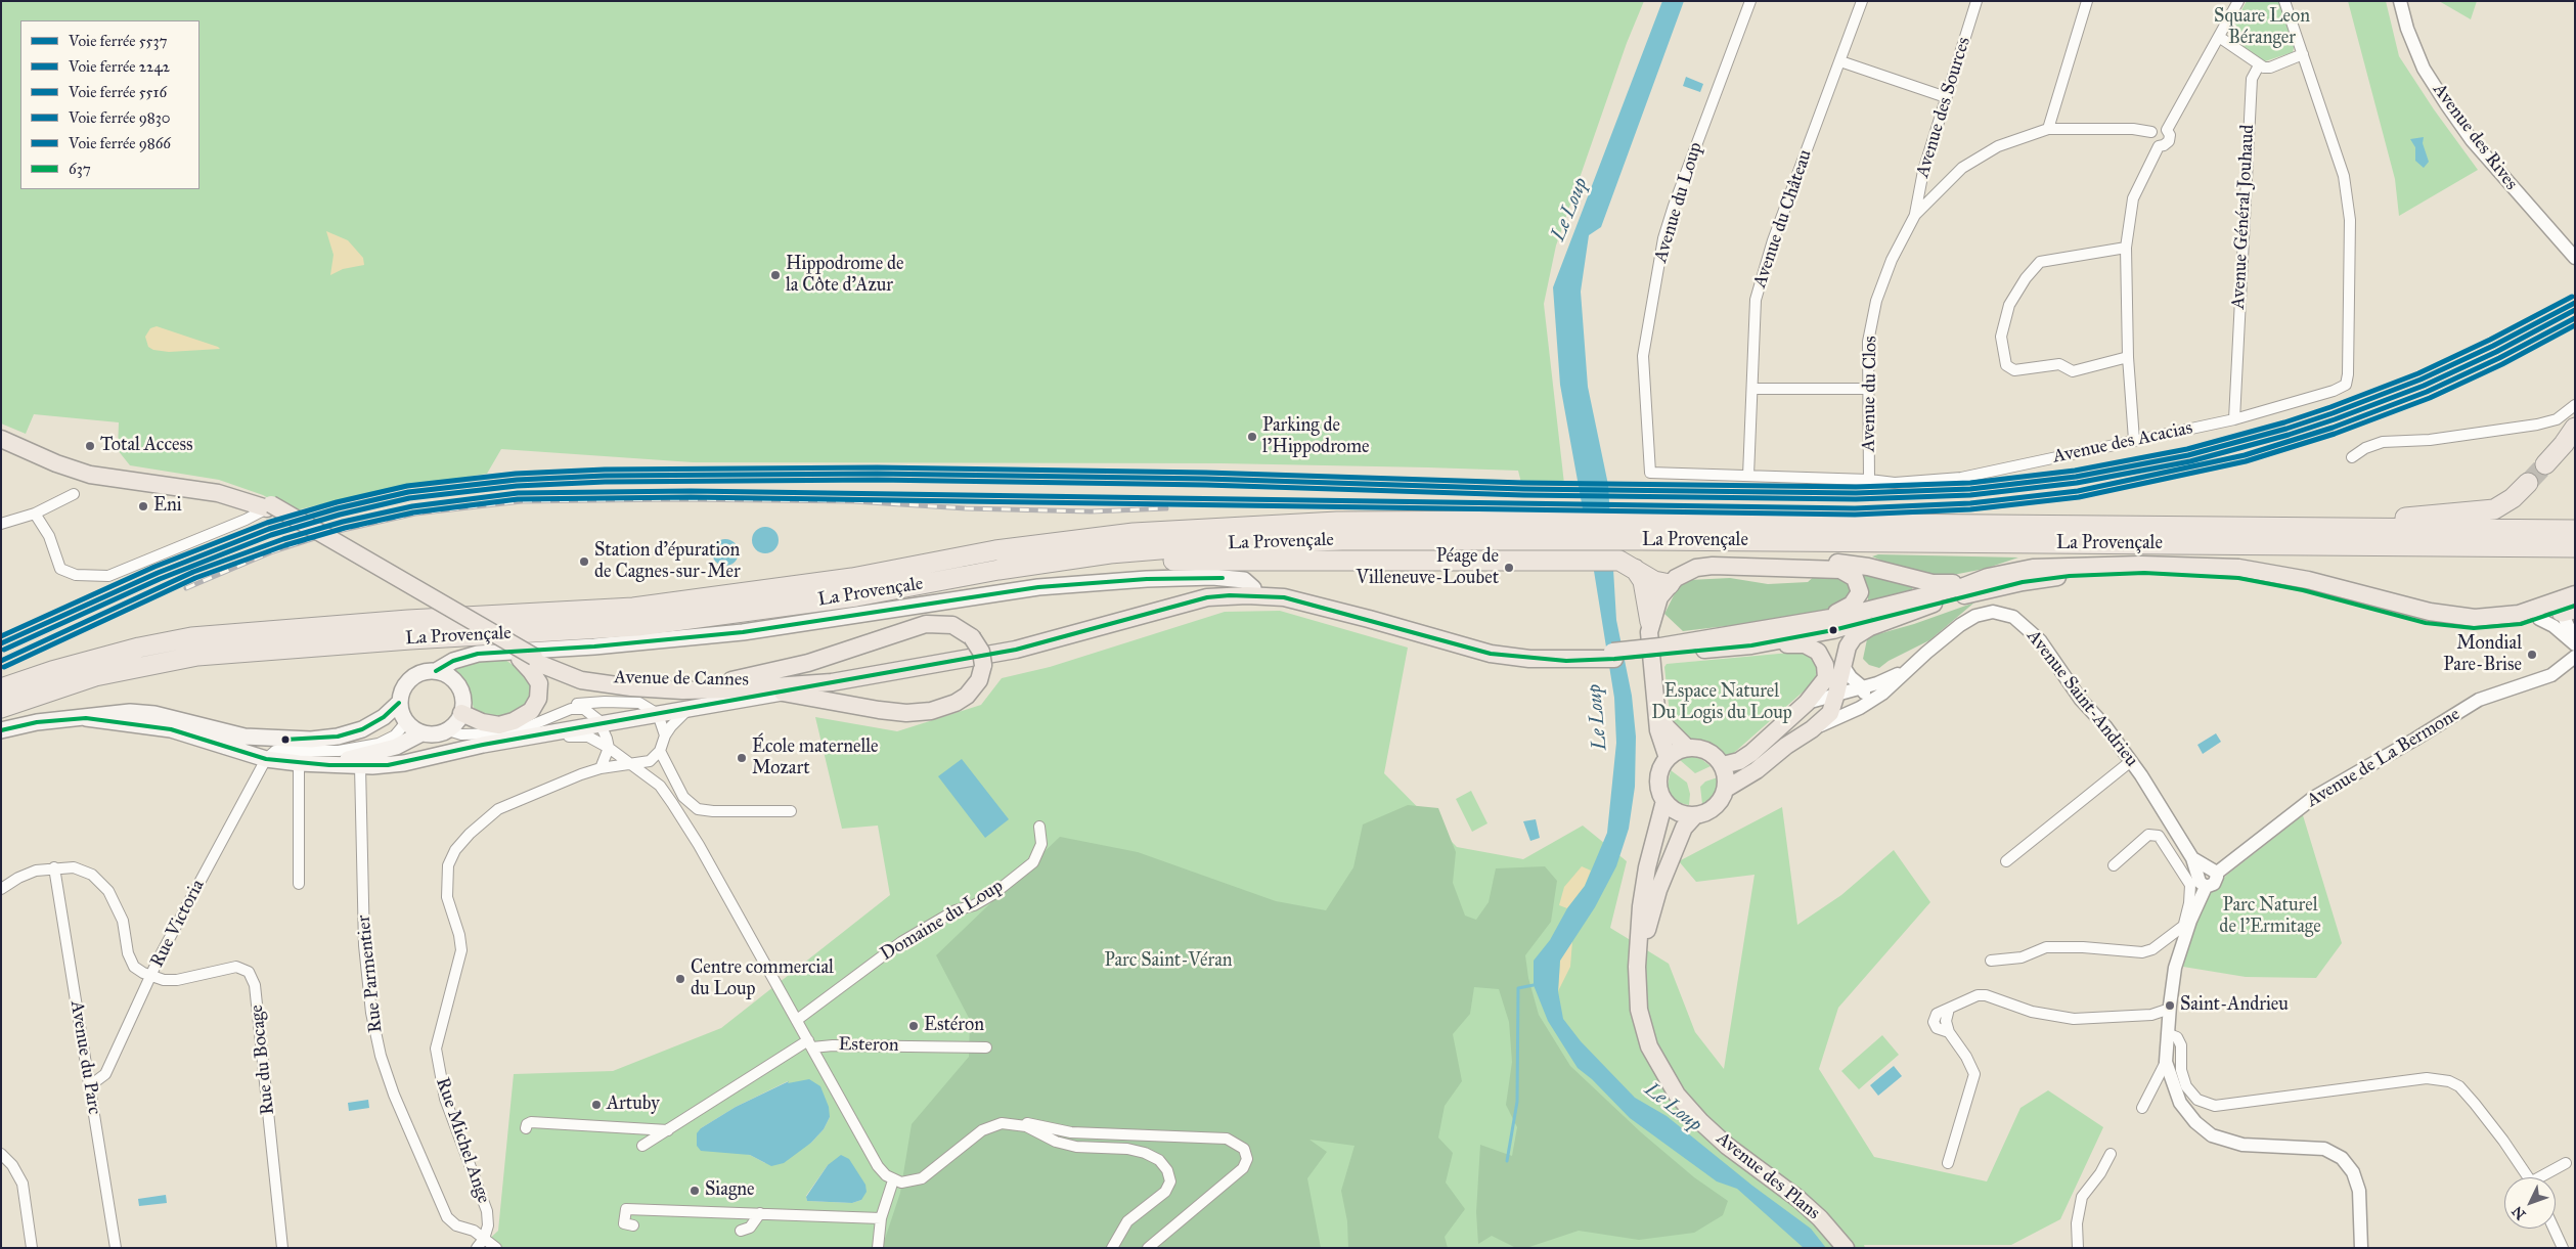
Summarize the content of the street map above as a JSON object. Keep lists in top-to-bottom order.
{
  "streets": {
    "highway": ["La Provençale"],
    "main road": ["Avenue de Cannes", "Avenue des Plans"],
    "street": [
      "Avenue des Sources",
      "Avenue des Rives",
      "Avenue du Loup",
      "Avenue Général Jouhaud",
      "Avenue du Château",
      "Avenue du Clos",
      "Avenue des Acacias",
      "Avenue Saint-Andrieu",
      "Avenue de La Bermone",
      "Domaine du Loup",
      "Rue Victoria",
      "Rue Parmentier",
      "Esteron",
      "Avenue du Parc",
      "Rue du Bocage",
      "Rue Michel Ange"
    ]
  },
  "crossings": [
    ["Avenue des Sources", "Avenue du Clos"],
    ["Avenue du Loup", "Avenue des Acacias"],
    ["Avenue Général Jouhaud", "Avenue des Acacias"],
    ["Avenue du Château", "Avenue des Acacias"],
    ["Avenue du Clos", "Avenue des Acacias"],
    ["Avenue Saint-Andrieu", "Avenue de La Bermone"],
    ["Rue Victoria", "Avenue du Parc"],
    ["Rue Victoria", "Rue du Bocage"],
    ["Rue Parmentier", "Rue Michel Ange"]
  ],
  "water": ["Le Loup"],
  "parks": [
    "Square Leon Béranger",
    "Espace Naturel Du Logis du Loup",
    "Parc Naturel de l'Ermitage",
    "Parc Saint-Véran"
  ],
  "places": [
    "Hippodrome de la Côte d'Azur",
    "Parking de l'Hippodrome",
    "Total Access",
    "Eni",
    "Station d’épuration de Cagnes-sur-Mer",
    "Péage de Villeneuve-Loubet",
    "Mondial Pare-Brise",
    "École maternelle Mozart",
    "Centre commercial du Loup",
    "Saint-Andrieu",
    "Estéron",
    "Artuby",
    "Siagne"
  ],
  "lines": [
    "rail line 9866",
    "rail line 2242",
    "rail line 5516",
    "rail line 5537",
    "rail line 9830",
    "transit line 637"
  ],
  "legend": [
    "Voie ferrée 5537",
    "Voie ferrée 2242",
    "Voie ferrée 5516",
    "Voie ferrée 9830",
    "Voie ferrée 9866",
    "637"
  ],
  "north": "bottom left"
}
